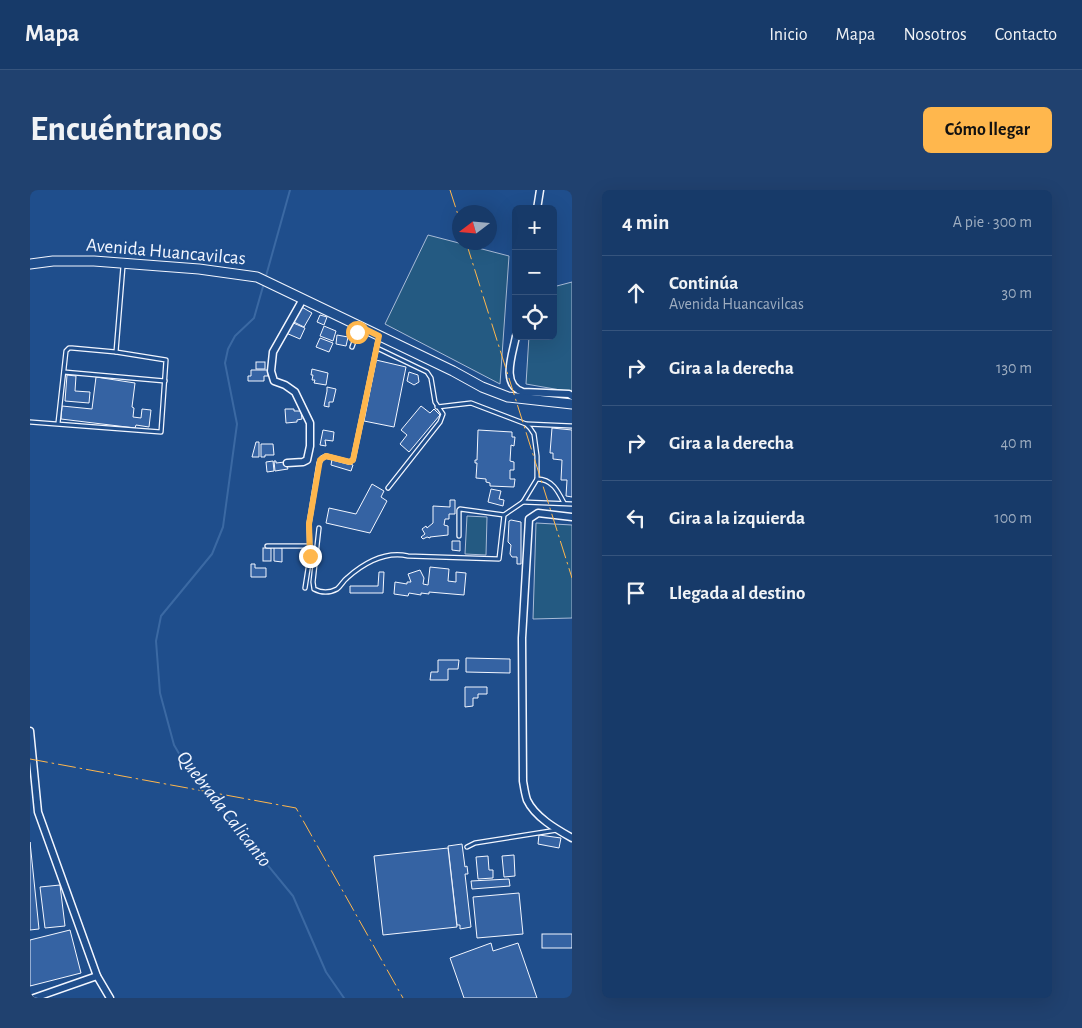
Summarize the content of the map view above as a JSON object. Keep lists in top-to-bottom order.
{
  "streets": {
    "street": ["Avenida Huancavilcas"]
  },
  "water": ["Quebrada Calicanto"],
  "north": "left",
  "page": {
    "header": "Mapa",
    "nav": [
      "Inicio",
      "Mapa",
      "Nosotros",
      "Contacto"
    ],
    "buttons": "Cómo llegar",
    "title": "Encuéntranos",
    "heading": ["4 min", "A pie · 300 m"],
    "map_buttons": ["+", "−"],
    "list": [
      ["Continúa", "Avenida Huancavilcas", "30 m"],
      ["Gira a la derecha", "130 m"],
      ["Gira a la derecha", "40 m"],
      ["Gira a la izquierda", "100 m"],
      "Llegada al destino"
    ]
  }
}
